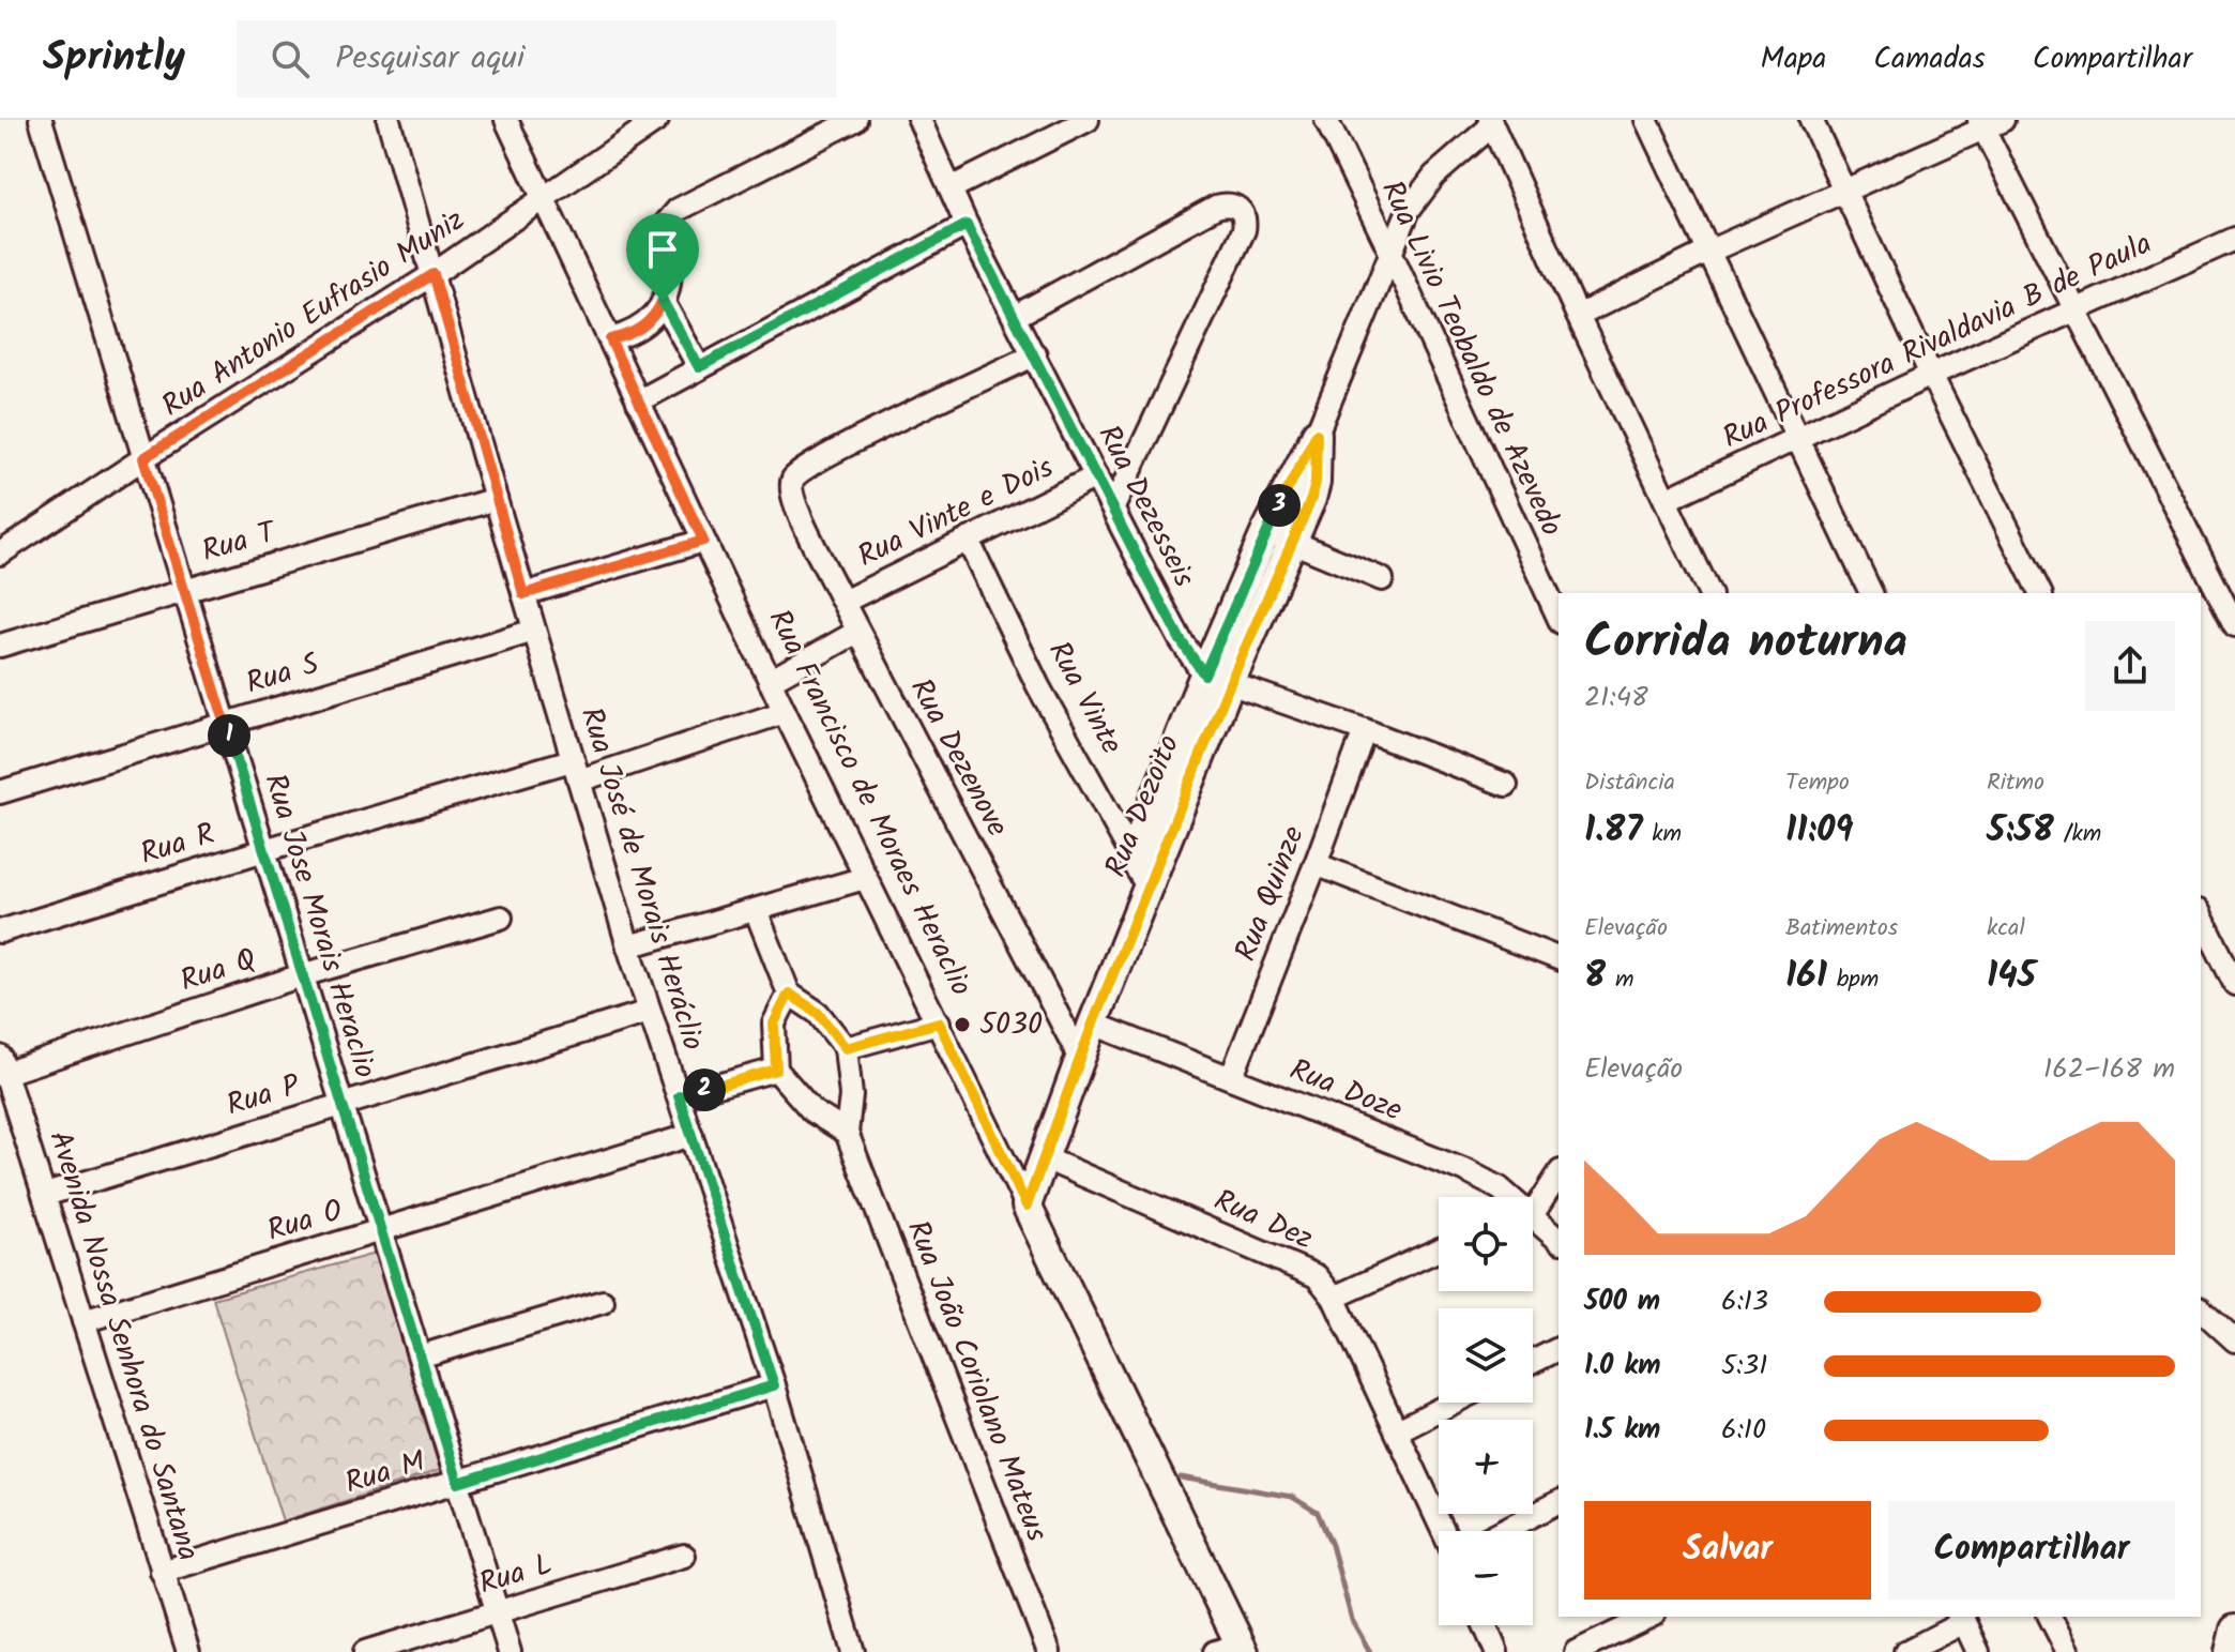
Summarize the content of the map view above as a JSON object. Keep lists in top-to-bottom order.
{
  "streets": {
    "street": [
      "Rua Antonio Eufrasio Muniz",
      "Rua Professora Rivaldavia B de Paula",
      "Rua Livio Teobaldo de Azevedo",
      "Rua Dezesseis",
      "Rua Vinte e Dois",
      "Rua T",
      "Rua S",
      "Rua Vinte",
      "Rua Dezenove",
      "Rua Francisco de Moraes Heraclio",
      "Rua Dezoito",
      "Rua R",
      "Rua José de Morais Heráclio",
      "Rua Quinze",
      "Rua Jose Morais Heraclio",
      "Rua Q",
      "Rua Doze",
      "Rua P",
      "Rua Dez",
      "Rua O",
      "Avenida Nossa Senhora do Santana",
      "Rua João Coriolano Mateus",
      "Rua M",
      "Rua L"
    ]
  },
  "crossings": [
    ["Rua Antonio Eufrasio Muniz", "Rua Francisco de Moraes Heraclio"],
    ["Rua Antonio Eufrasio Muniz", "Rua José de Morais Heráclio"],
    ["Rua Antonio Eufrasio Muniz", "Rua Jose Morais Heraclio"],
    ["Rua Livio Teobaldo de Azevedo", "Rua Dezoito"],
    ["Rua Dezesseis", "Rua Vinte e Dois"],
    ["Rua Dezesseis", "Rua Dezenove"],
    ["Rua Dezesseis", "Rua Dezoito"],
    ["Rua Vinte e Dois", "Rua Vinte"],
    ["Rua Vinte e Dois", "Rua Dezenove"],
    ["Rua T", "Rua José de Morais Heráclio"],
    ["Rua T", "Rua Jose Morais Heraclio"],
    ["Rua S", "Rua José de Morais Heráclio"],
    ["Rua S", "Rua Jose Morais Heraclio"],
    ["Rua Vinte", "Rua Dezoito"],
    ["Rua Dezenove", "Rua Dezoito"],
    ["Rua Francisco de Moraes Heraclio", "Rua Dezoito"],
    ["Rua Francisco de Moraes Heraclio", "Rua R"],
    ["Rua Dezoito", "Rua Doze"],
    ["Rua Dezoito", "Rua Dez"],
    ["Rua R", "Rua José de Morais Heráclio"],
    ["Rua R", "Rua Jose Morais Heraclio"],
    ["Rua José de Morais Heráclio", "Rua P"],
    ["Rua José de Morais Heráclio", "Rua O"],
    ["Rua José de Morais Heráclio", "Rua M"],
    ["Rua Quinze", "Rua Doze"],
    ["Rua Jose Morais Heraclio", "Rua Q"],
    ["Rua Jose Morais Heraclio", "Rua P"],
    ["Rua Jose Morais Heraclio", "Rua O"],
    ["Rua Jose Morais Heraclio", "Rua M"],
    ["Rua Jose Morais Heraclio", "Rua L"],
    ["Rua Q", "Avenida Nossa Senhora do Santana"],
    ["Rua P", "Avenida Nossa Senhora do Santana"],
    ["Rua O", "Avenida Nossa Senhora do Santana"],
    ["Avenida Nossa Senhora do Santana", "Rua M"]
  ],
  "places": ["5030"],
  "page": {
    "header": "Sprintly",
    "search": "Pesquisar aqui",
    "nav": ["Mapa", "Camadas", "Compartilhar"],
    "pins": ["3", "1", "2"],
    "heading": ["Corrida noturna", "21:48"],
    "stats": [
      ["Distância", "1.87 km"],
      ["Tempo", "11:09"],
      ["Ritmo", "5:58 /km"],
      ["Elevação", "8 m"],
      ["Batimentos", "161 bpm"],
      ["kcal", "145"]
    ],
    "chart": ["Elevação", "162–168 m"],
    "map_buttons": ["+", "−"],
    "list": [
      {
        "name": "500 m",
        "note": "6:13"
      },
      {
        "name": "1.0 km",
        "note": "5:31"
      },
      {
        "name": "1.5 km",
        "note": "6:10"
      }
    ],
    "buttons": ["Salvar", "Compartilhar"]
  }
}
